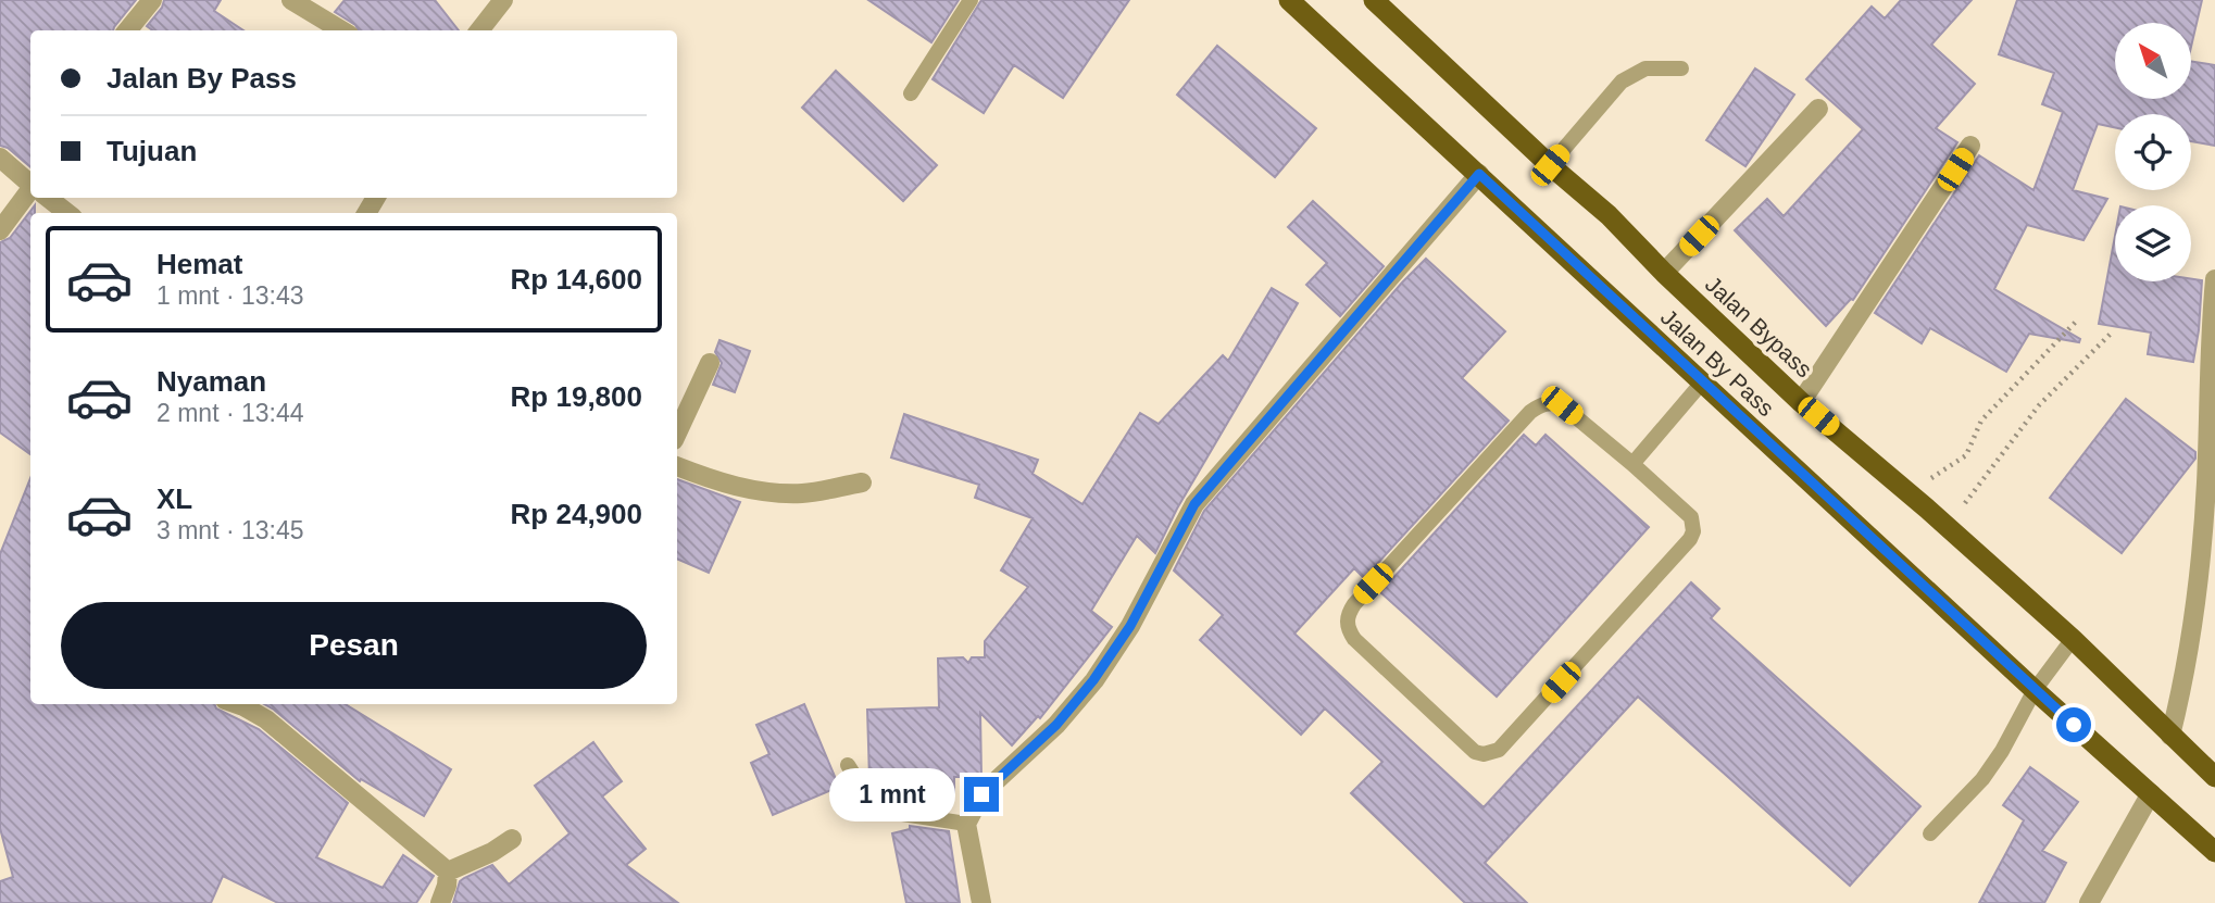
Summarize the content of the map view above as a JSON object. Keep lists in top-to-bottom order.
{
  "streets": {
    "highway": ["Jalan Bypass", "Jalan By Pass"]
  },
  "north": "top left",
  "page": {
    "banner": ["Jalan By Pass", "Tujuan"],
    "list": [
      {
        "name": "Hemat",
        "note": "1 mnt · 13:43",
        "value": "Rp 14,600"
      },
      {
        "name": "Nyaman",
        "note": "2 mnt · 13:44",
        "value": "Rp 19,800"
      },
      {
        "name": "XL",
        "note": "3 mnt · 13:45",
        "value": "Rp 24,900"
      }
    ],
    "buttons": "Pesan",
    "bubble": "1 mnt"
  }
}
